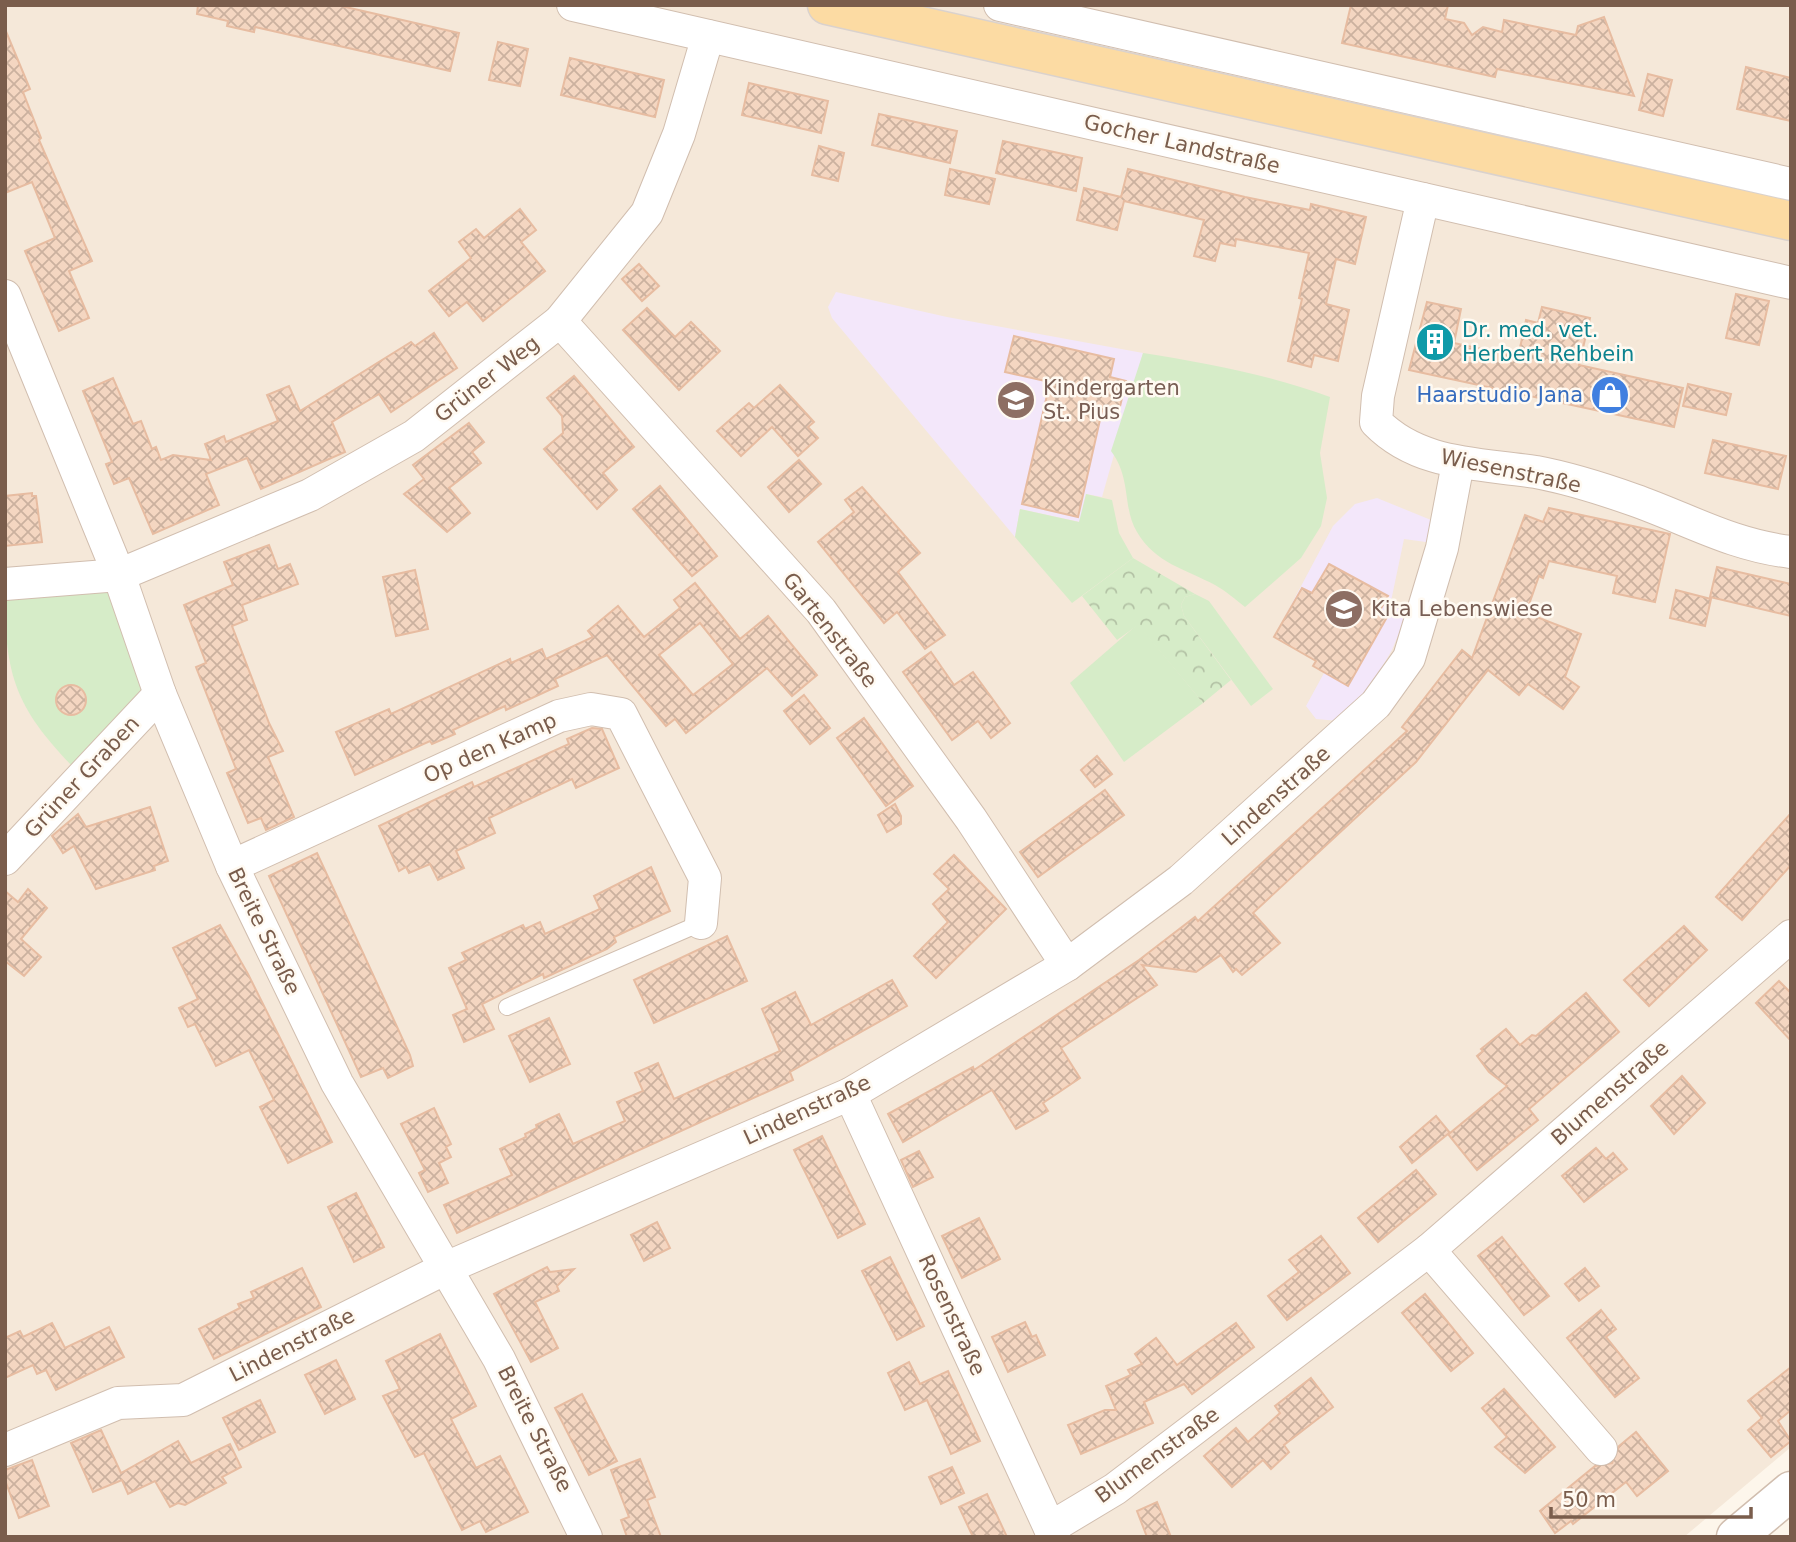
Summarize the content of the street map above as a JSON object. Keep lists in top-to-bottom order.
{
  "streets": {
    "street": [
      "Gocher Landstraße",
      "Grüner Weg",
      "Wiesenstraße",
      "Gartenstraße",
      "Op den Kamp",
      "Grüner Graben",
      "Lindenstraße",
      "Breite Straße",
      "Blumenstraße",
      "Rosenstraße"
    ]
  },
  "crossings": [
    ["Gocher Landstraße", "Grüner Weg"],
    ["Gocher Landstraße", "Wiesenstraße"],
    ["Grüner Weg", "Gartenstraße"],
    ["Grüner Weg", "Breite Straße"],
    ["Wiesenstraße", "Lindenstraße"],
    ["Gartenstraße", "Lindenstraße"],
    ["Op den Kamp", "Breite Straße"],
    ["Grüner Graben", "Breite Straße"],
    ["Lindenstraße", "Breite Straße"],
    ["Lindenstraße", "Rosenstraße"],
    ["Blumenstraße", "Rosenstraße"]
  ],
  "places": {
    "building": ["Dr. med. vet. Herbert Rehbein"],
    "shop": ["Haarstudio Jana"],
    "school or university": ["Kindergarten St. Pius", "Kita Lebenswiese"]
  },
  "scale_bar": "50 m"
}
